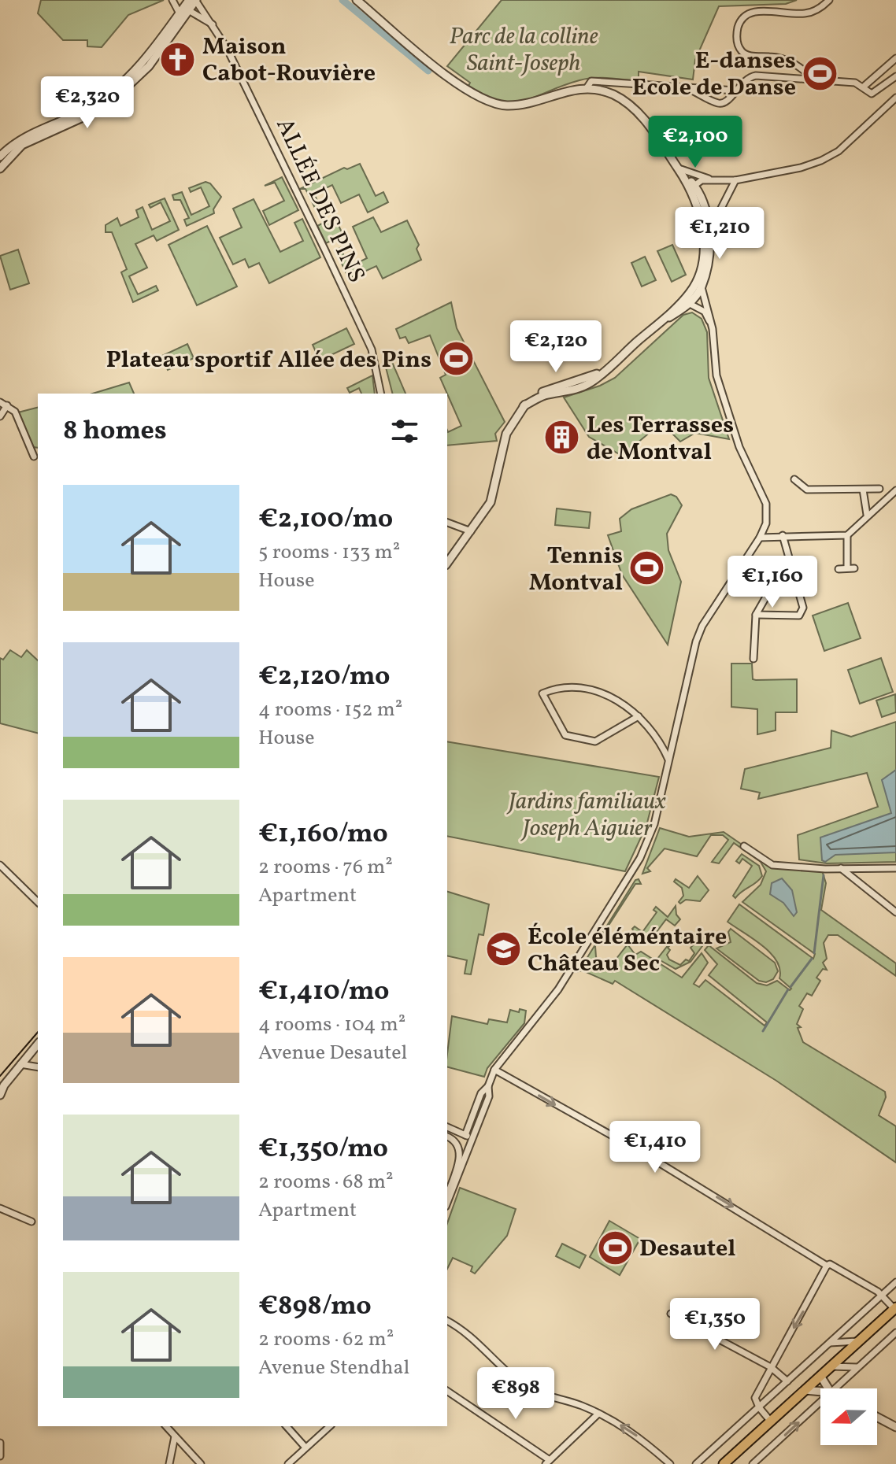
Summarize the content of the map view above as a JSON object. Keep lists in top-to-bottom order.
{
  "streets": {
    "street": ["ALLÉE DES PINS"]
  },
  "parks": ["Parc de la colline Saint-Joseph", "Jardins familiaux Joseph Aiguier"],
  "places": {
    "church": ["Maison Cabot-Rouvière"],
    "sports": [
      "E-danses Ecole de Danse",
      "Plateau sportif Allée des Pins",
      "Tennis Montval",
      "Desautel"
    ],
    "building": ["Les Terrasses de Montval"],
    "school or university": ["École éléméntaire Château Sec"]
  },
  "north": "left",
  "page": {
    "price": [
      "€2,320",
      "€2,100",
      "€1,210",
      "€2,120",
      "€1,160",
      "€1,410",
      "€1,350",
      "€898"
    ],
    "heading": "8 homes",
    "list": [
      {
        "name": "€2,100/mo",
        "note": "5 rooms · 133 m² · House"
      },
      {
        "name": "€2,120/mo",
        "note": "4 rooms · 152 m² · House"
      },
      {
        "name": "€1,160/mo",
        "note": "2 rooms · 76 m² · Apartment"
      },
      {
        "name": "€1,410/mo",
        "note": "4 rooms · 104 m² · Avenue Desautel"
      },
      {
        "name": "€1,350/mo",
        "note": "2 rooms · 68 m² · Apartment"
      },
      {
        "name": "€898/mo",
        "note": "2 rooms · 62 m² · Avenue Stendhal"
      }
    ]
  }
}
